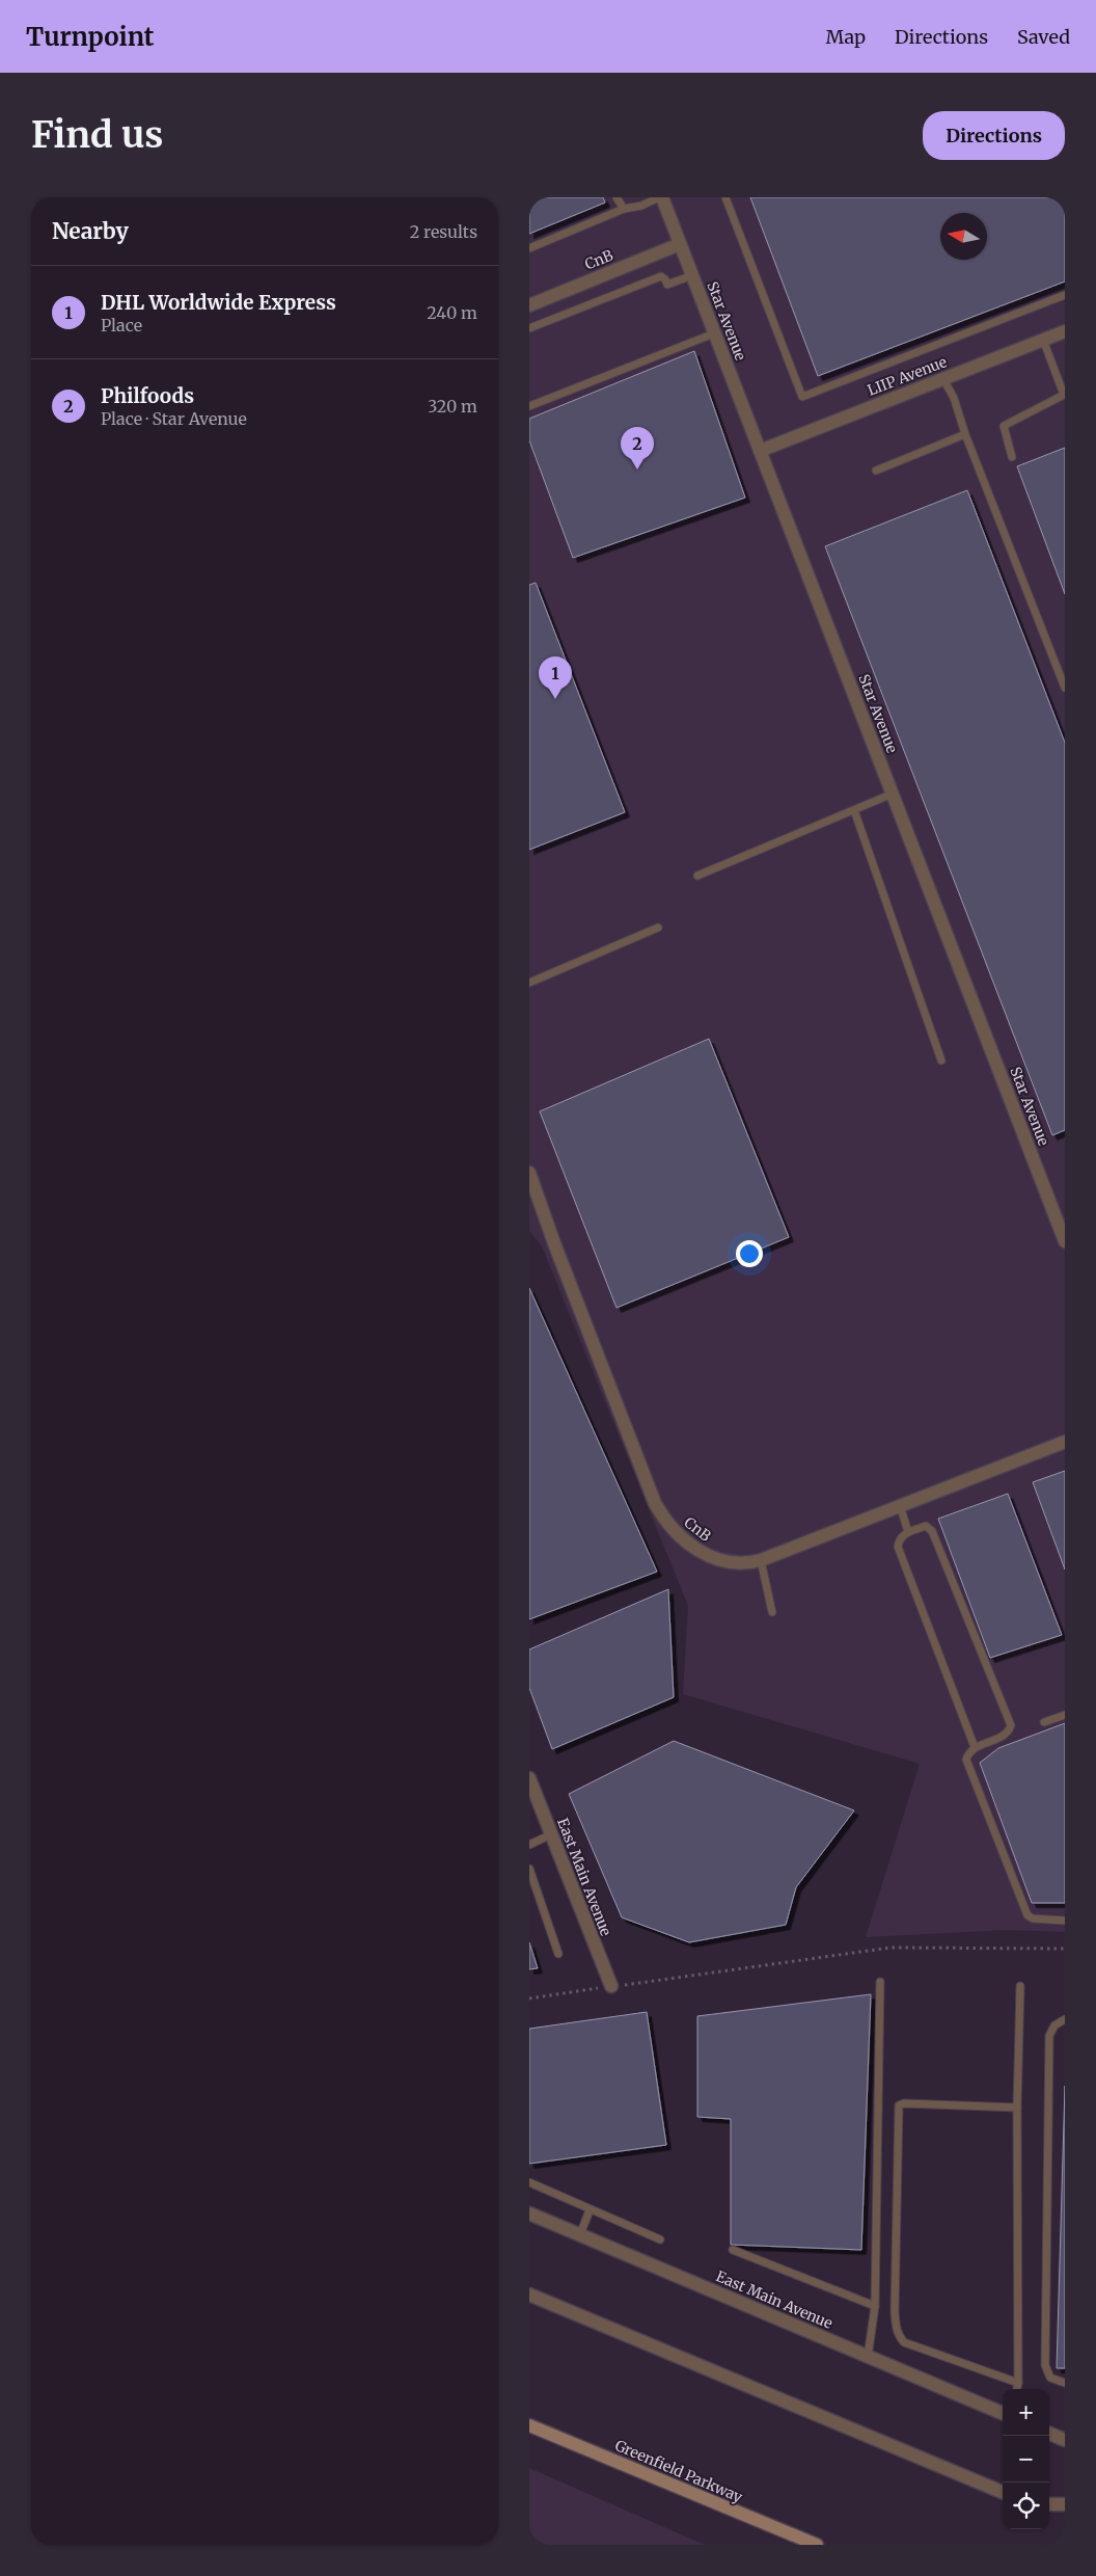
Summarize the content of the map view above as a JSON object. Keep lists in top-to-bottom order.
{
  "streets": {
    "main road": ["Greenfield Parkway"],
    "street": [
      "CnB",
      "Star Avenue",
      "LIIP Avenue",
      "East Main Avenue"
    ]
  },
  "crossings": [
    ["CnB", "Star Avenue"],
    ["Star Avenue", "LIIP Avenue"]
  ],
  "north": "left",
  "page": {
    "header": "Turnpoint",
    "nav": ["Map", "Directions", "Saved"],
    "buttons": "Directions",
    "title": "Find us",
    "heading": ["Nearby", "2 results"],
    "list": [
      {
        "mark": "1",
        "name": "DHL Worldwide Express",
        "note": "Place",
        "value": "240 m"
      },
      {
        "mark": "2",
        "name": "Philfoods",
        "note": "Place · Star Avenue",
        "value": "320 m"
      }
    ],
    "pins": ["2", "1"],
    "map_buttons": ["+", "−"]
  }
}
